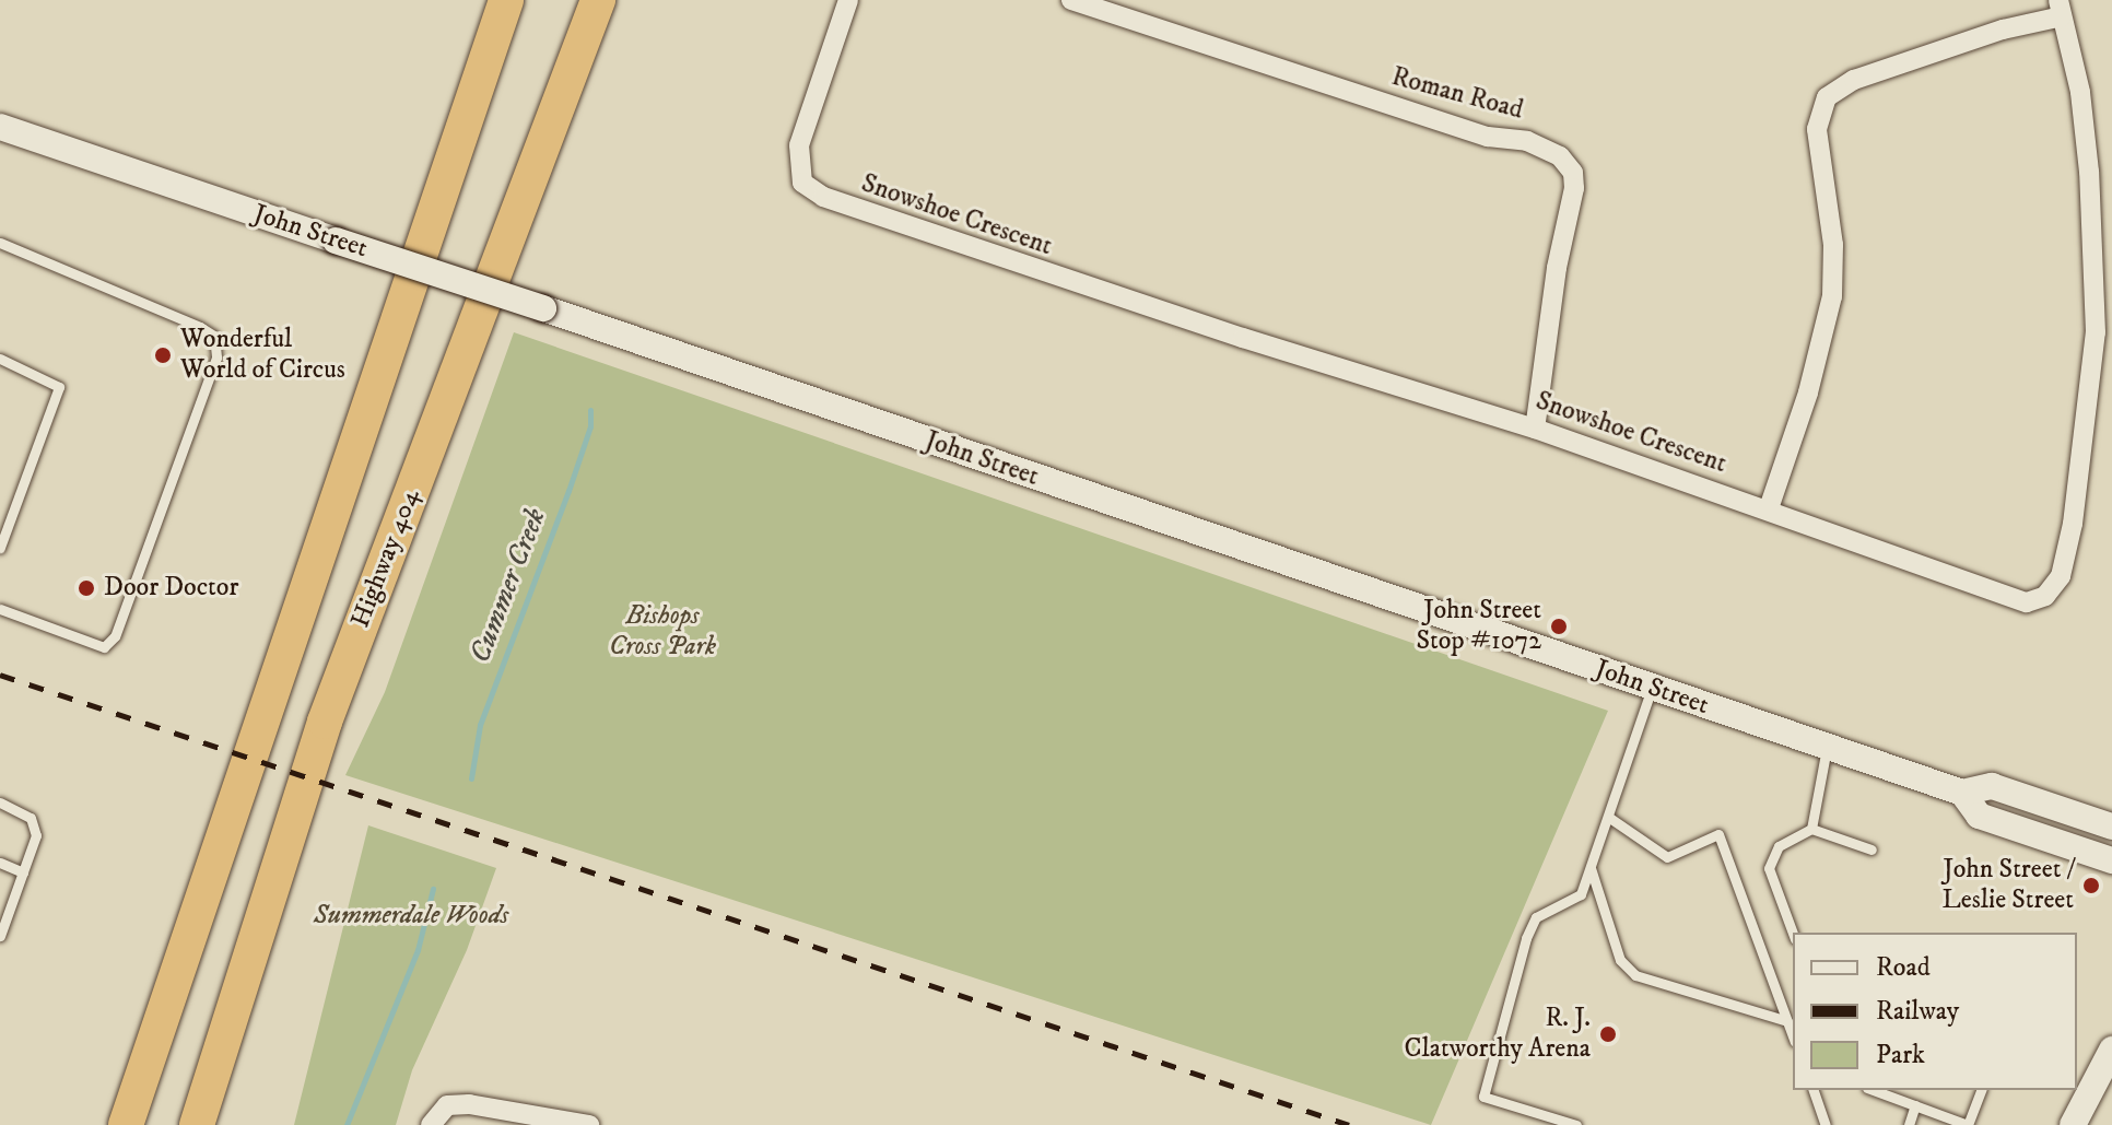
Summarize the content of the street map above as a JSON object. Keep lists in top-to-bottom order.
{
  "streets": {
    "highway": ["Highway 404"],
    "main road": ["John Street"],
    "street": ["Roman Road", "Snowshoe Crescent"]
  },
  "crossings": [
    ["Roman Road", "Snowshoe Crescent"]
  ],
  "water": ["Cummer Creek"],
  "parks": ["Bishops Cross Park", "Summerdale Woods"],
  "places": [
    "Wonderful World of Circus",
    "Door Doctor",
    "John Street Stop #1072",
    "John Street / Leslie Street",
    "R. J. Clatworthy Arena"
  ],
  "legend": ["Road", "Railway", "Park"]
}
